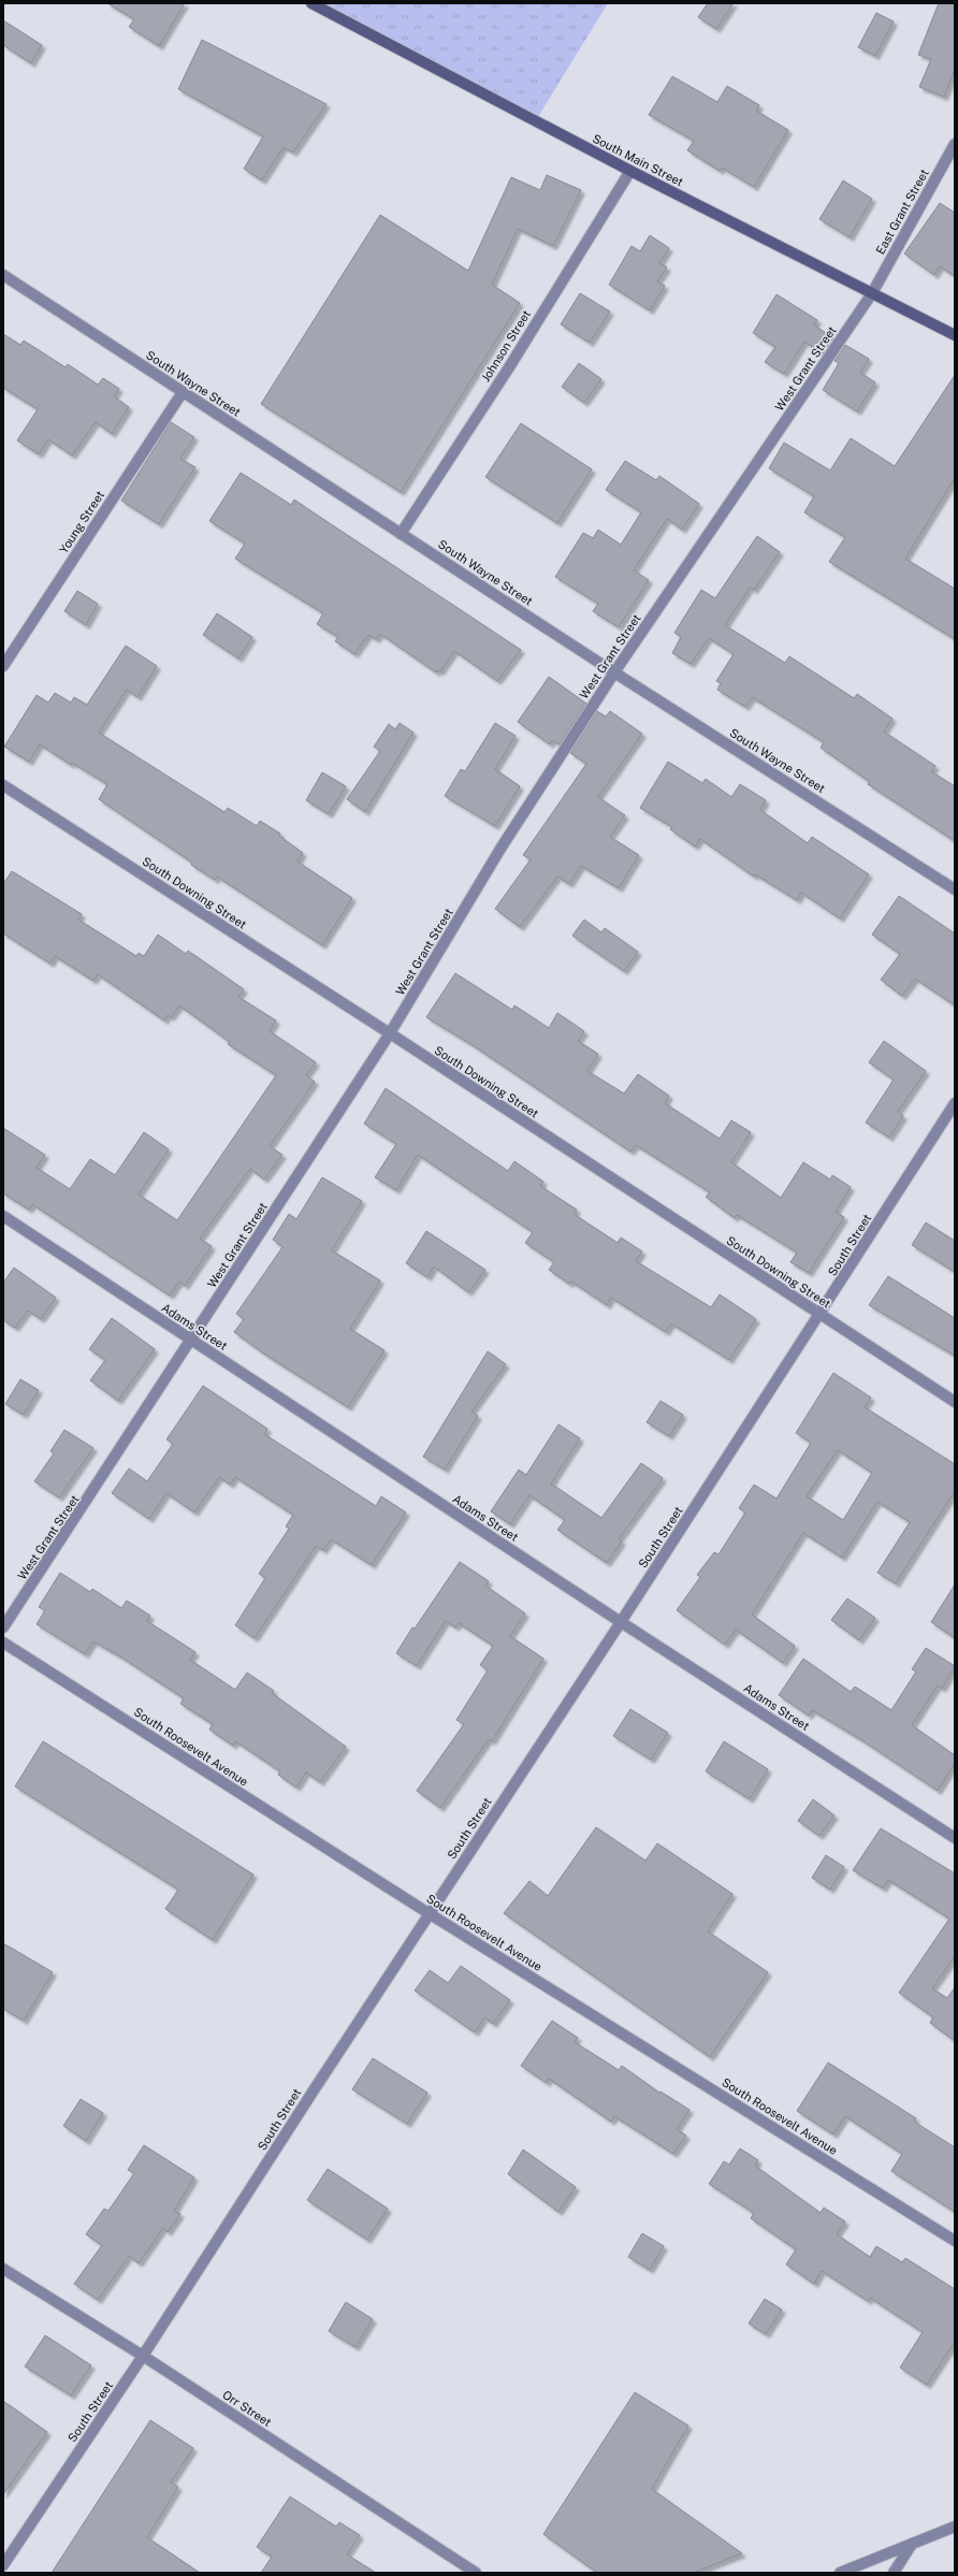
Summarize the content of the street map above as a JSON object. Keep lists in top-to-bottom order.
{
  "streets": {
    "main road": ["South Main Street"],
    "street": [
      "East Grant Street",
      "Johnson Street",
      "West Grant Street",
      "South Wayne Street",
      "Young Street",
      "South Downing Street",
      "South Street",
      "Adams Street",
      "South Roosevelt Avenue",
      "Orr Street"
    ]
  },
  "crossings": [
    ["South Main Street", "East Grant Street"],
    ["South Main Street", "Johnson Street"],
    ["South Main Street", "West Grant Street"],
    ["East Grant Street", "West Grant Street"],
    ["Johnson Street", "South Wayne Street"],
    ["West Grant Street", "South Wayne Street"],
    ["West Grant Street", "South Downing Street"],
    ["West Grant Street", "Adams Street"],
    ["South Wayne Street", "Young Street"],
    ["South Downing Street", "South Street"],
    ["South Street", "Adams Street"],
    ["South Street", "South Roosevelt Avenue"],
    ["South Street", "Orr Street"]
  ]
}
